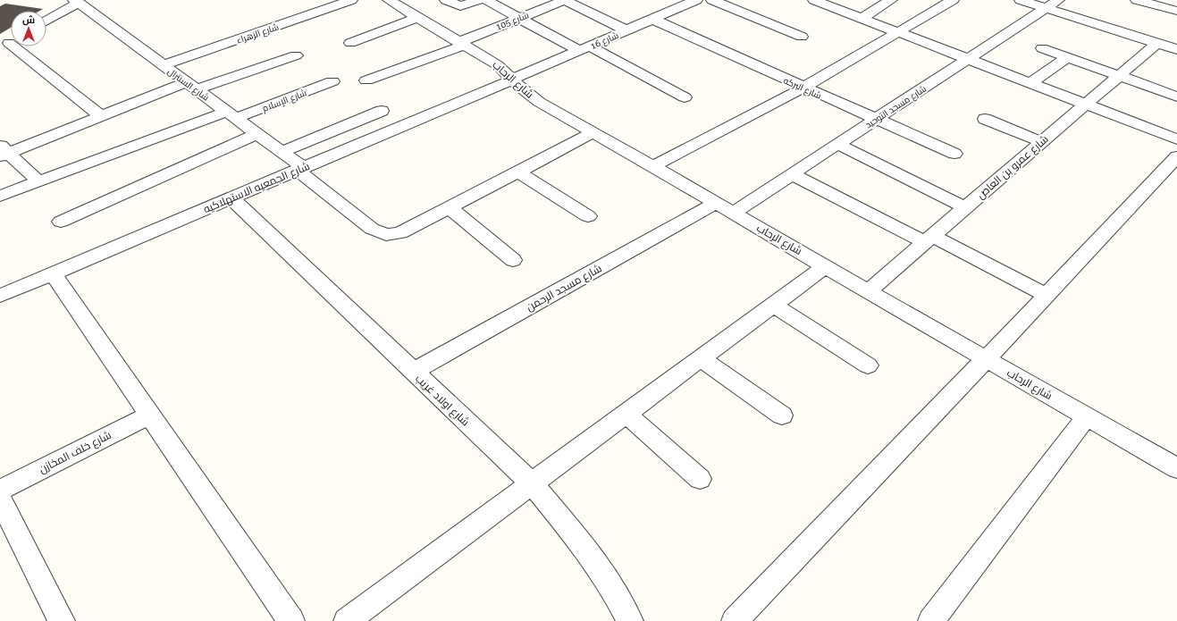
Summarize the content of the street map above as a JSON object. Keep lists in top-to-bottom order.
{
  "streets": {
    "street": [
      "شارع 105",
      "شارع الزهراء",
      "شارع 16",
      "شارع الرحاب",
      "شارع السنترال",
      "شارع البركه",
      "شارع الإسلام",
      "شارع مسجد التوحيد",
      "شارع عمرو بن العاص",
      "شارع الجمعيه الاستهلاكيه",
      "شارع مسجد الرحمن",
      "شارع اولاد غريب",
      "شارع خلف المخازن"
    ]
  },
  "crossings": [
    ["شارع 105", "شارع الرحاب"],
    ["شارع الزهراء", "شارع السنترال"],
    ["شارع 16", "شارع الرحاب"],
    ["شارع 16", "شارع البركه"],
    ["شارع 16", "شارع الجمعيه الاستهلاكيه"],
    ["شارع الرحاب", "شارع السنترال"],
    ["شارع الرحاب", "شارع مسجد التوحيد"],
    ["شارع الرحاب", "شارع عمرو بن العاص"],
    ["شارع الرحاب", "شارع الجمعيه الاستهلاكيه"],
    ["شارع الرحاب", "شارع مسجد الرحمن"],
    ["شارع السنترال", "شارع الإسلام"],
    ["شارع السنترال", "شارع الجمعيه الاستهلاكيه"],
    ["شارع البركه", "شارع مسجد التوحيد"],
    ["شارع الجمعيه الاستهلاكيه", "شارع اولاد غريب"],
    ["شارع مسجد الرحمن", "شارع اولاد غريب"]
  ],
  "north": "top"
}
